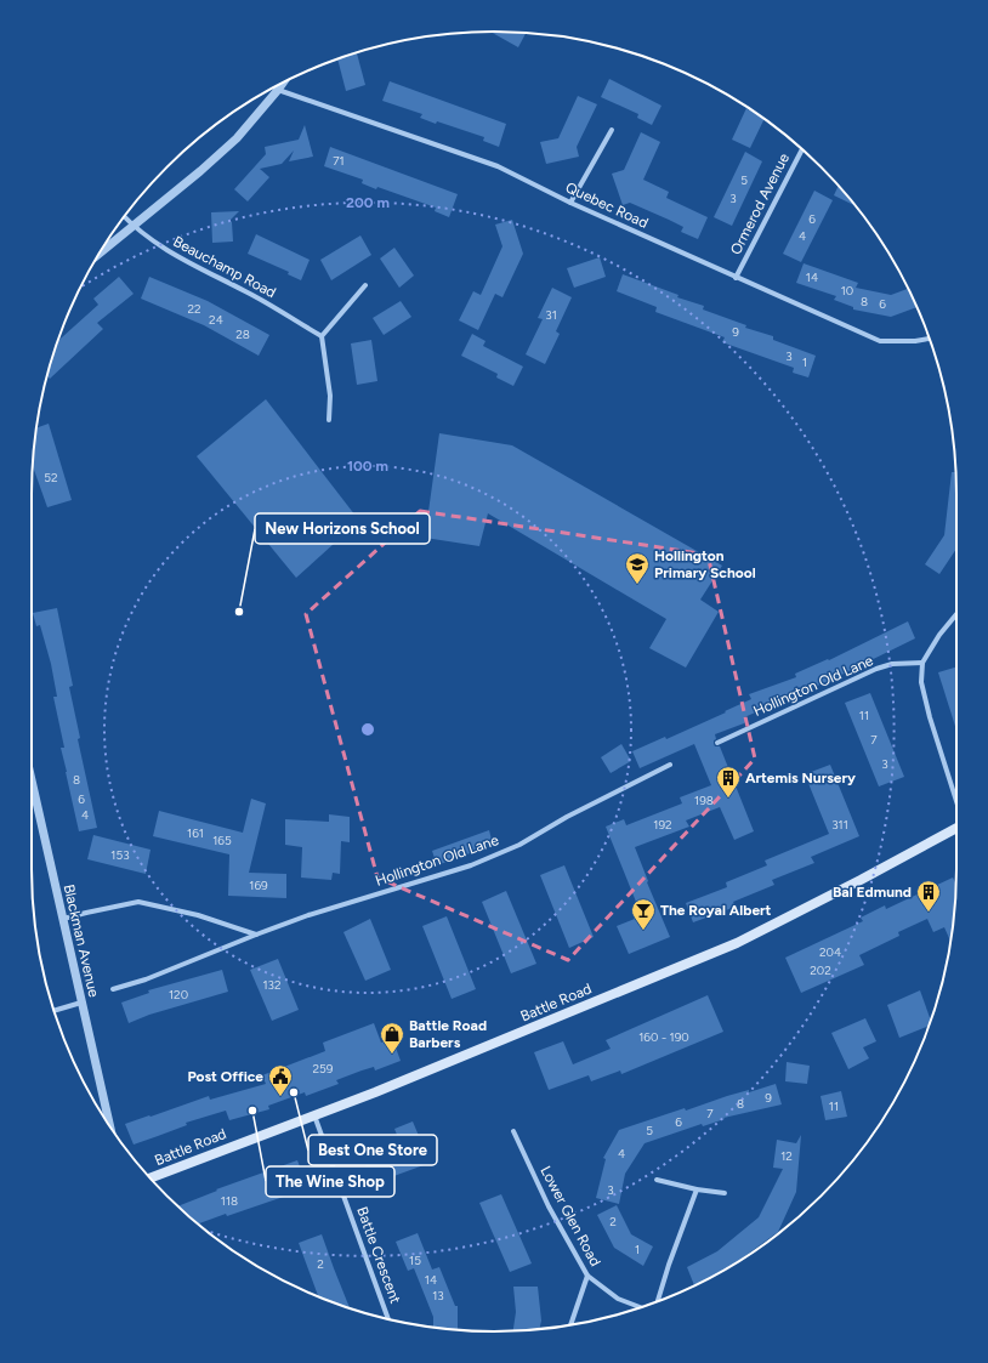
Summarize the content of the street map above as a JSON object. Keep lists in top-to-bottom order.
{
  "streets": {
    "main road": ["Battle Road"],
    "street": [
      "Ormerod Avenue",
      "Quebec Road",
      "Beauchamp Road",
      "Hollington Old Lane",
      "Blackman Avenue",
      "Lower Glen Road",
      "Battle Crescent"
    ]
  },
  "crossings": [
    ["Ormerod Avenue", "Quebec Road"],
    ["Battle Road", "Battle Crescent"]
  ],
  "places": {
    "school or university": ["Hollington Primary School"],
    "other": ["New Horizons School", "Best One Store", "The Wine Shop"],
    "building": ["Artemis Nursery", "Bal Edmund"],
    "bar": ["The Royal Albert"],
    "shop": ["Battle Road Barbers"],
    "public building": ["Post Office"]
  },
  "house_numbers": [
    "71",
    "5",
    "3",
    "6",
    "4",
    "14",
    "10",
    "8",
    "6",
    "22",
    "31",
    "24",
    "9",
    "28",
    "3",
    "1",
    "52",
    "11",
    "7",
    "3",
    "8",
    "6",
    "198",
    "4",
    "192",
    "311",
    "161",
    "165",
    "153",
    "169",
    "204",
    "202",
    "132",
    "120",
    "160 - 190",
    "259",
    "9",
    "8",
    "11",
    "7",
    "6",
    "5",
    "4",
    "12",
    "3",
    "118",
    "2",
    "1",
    "15",
    "2",
    "14",
    "13"
  ],
  "rings": ["200 m", "100 m"]
}
